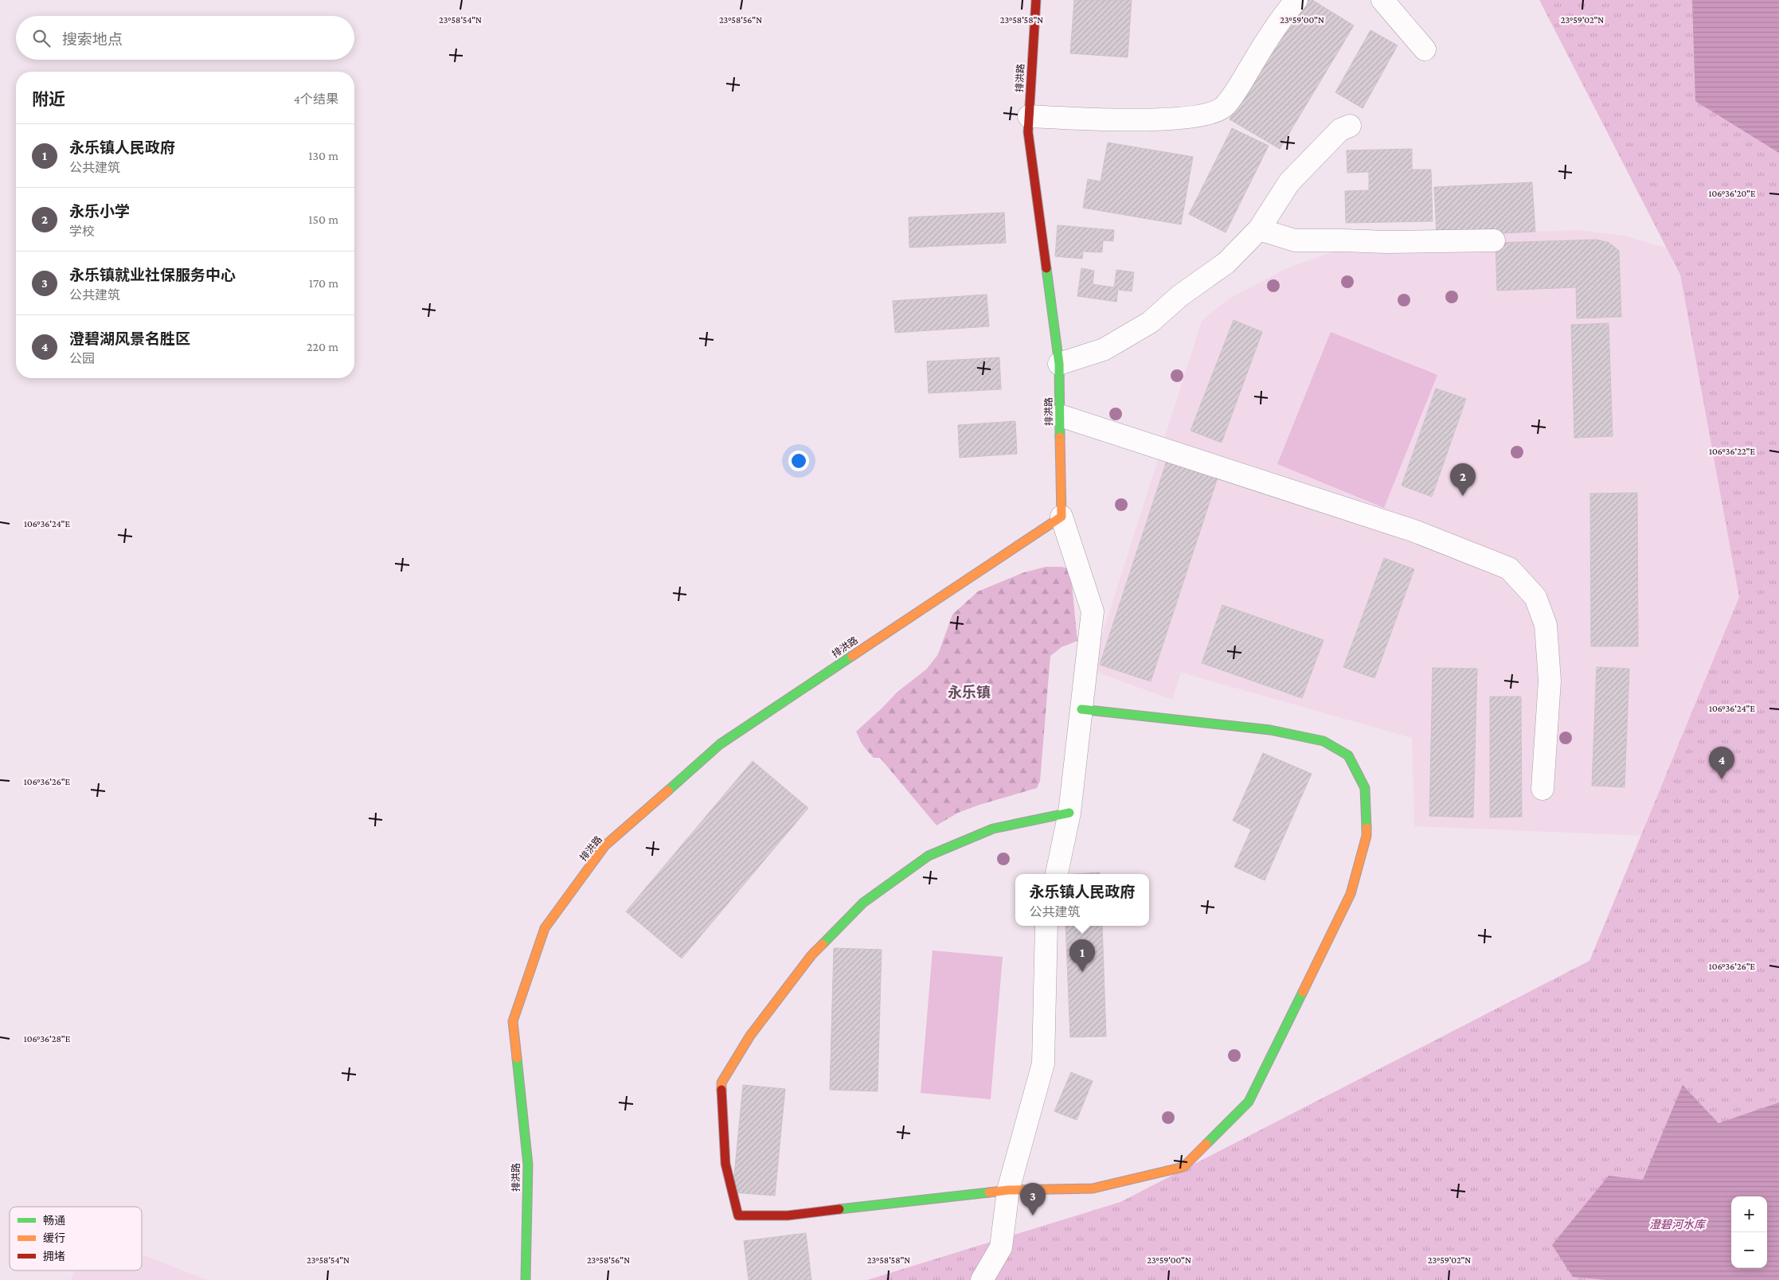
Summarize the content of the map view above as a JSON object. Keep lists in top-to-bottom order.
{
  "streets": {
    "street": ["排洪路"]
  },
  "districts": ["永乐镇"],
  "water": ["澄碧河水库"],
  "legend": ["畅通", "缓行", "拥堵"],
  "page": {
    "search": "搜索地点",
    "heading": ["附近", "4个结果"],
    "list": [
      {
        "mark": "1",
        "name": "永乐镇人民政府",
        "note": "公共建筑",
        "value": "130 m"
      },
      {
        "mark": "2",
        "name": "永乐小学",
        "note": "学校",
        "value": "150 m"
      },
      {
        "mark": "3",
        "name": "永乐镇就业社保服务中心",
        "note": "公共建筑",
        "value": "170 m"
      },
      {
        "mark": "4",
        "name": "澄碧湖风景名胜区",
        "note": "公园",
        "value": "220 m"
      }
    ],
    "pins": [
      "2",
      "4",
      "1",
      "3"
    ],
    "popup": ["永乐镇人民政府", "公共建筑"],
    "map_buttons": ["+", "−"]
  },
  "coordinates": [
    "23°58'54\"N",
    "23°58'56\"N",
    "23°58'58\"N",
    "23°59'00\"N",
    "23°59'02\"N",
    "106°36'20\"E",
    "106°36'22\"E",
    "106°36'24\"E",
    "106°36'26\"E",
    "106°36'28\"E"
  ]
}
